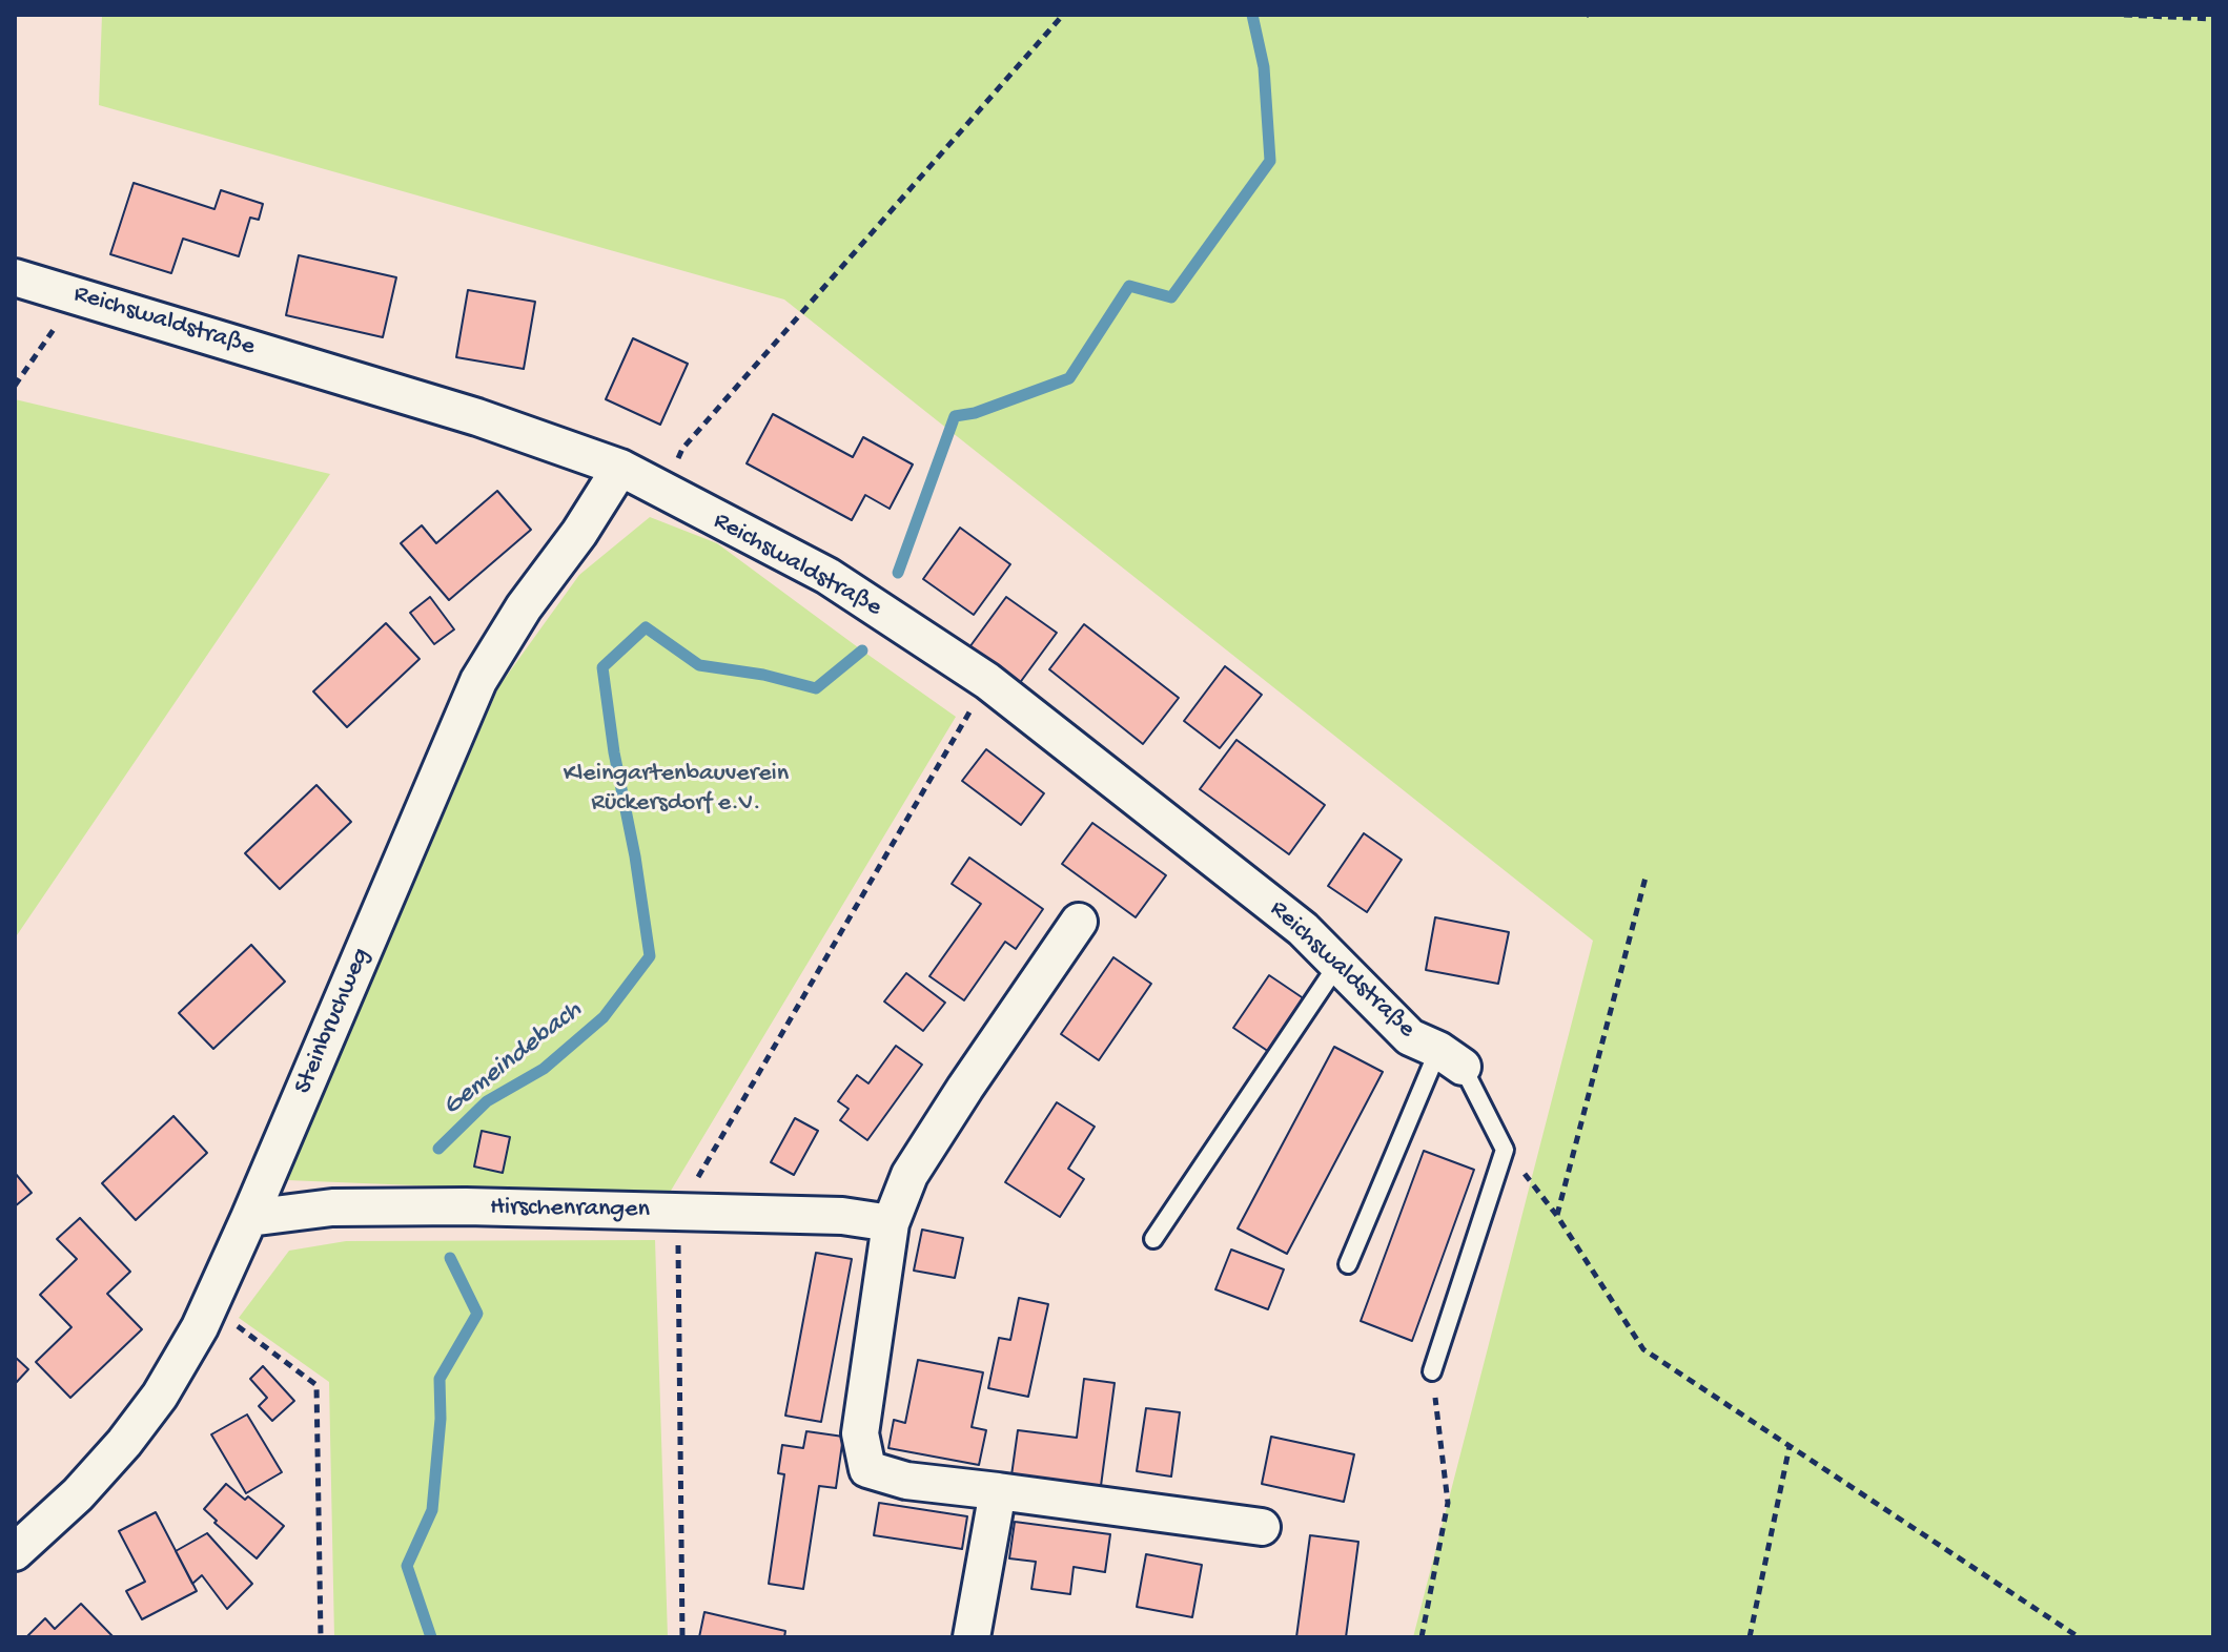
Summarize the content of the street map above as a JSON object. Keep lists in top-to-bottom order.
{
  "streets": {
    "street": ["Reichswaldstraße", "Steinbruchweg", "Hirschenrangen"]
  },
  "crossings": [
    ["Reichswaldstraße", "Steinbruchweg"],
    ["Steinbruchweg", "Hirschenrangen"]
  ],
  "water": ["Gemeindebach"],
  "parks": ["Kleingartenbauverein Rückersdorf e.V."]
}
